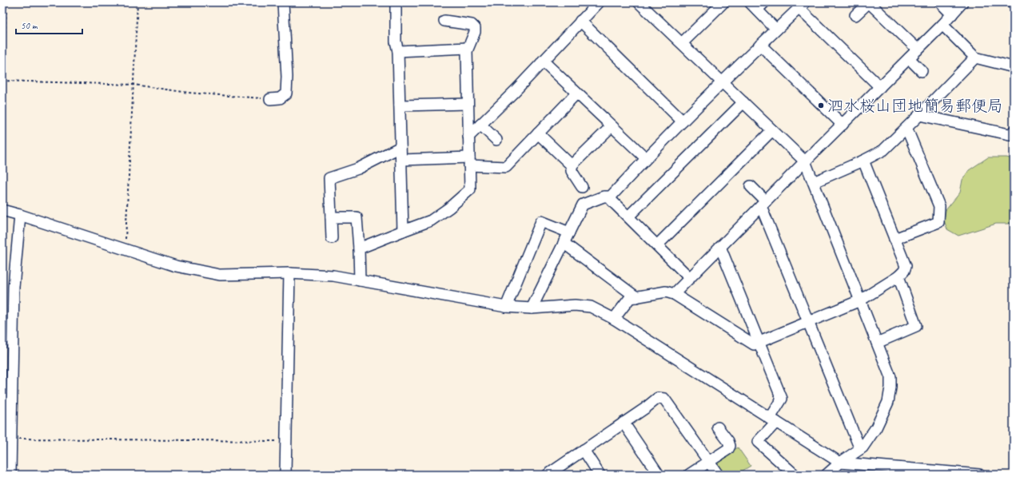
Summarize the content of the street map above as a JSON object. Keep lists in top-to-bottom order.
{
  "places": ["泗水桜山団地簡易郵便局"],
  "scale_bar": "50 m"
}
